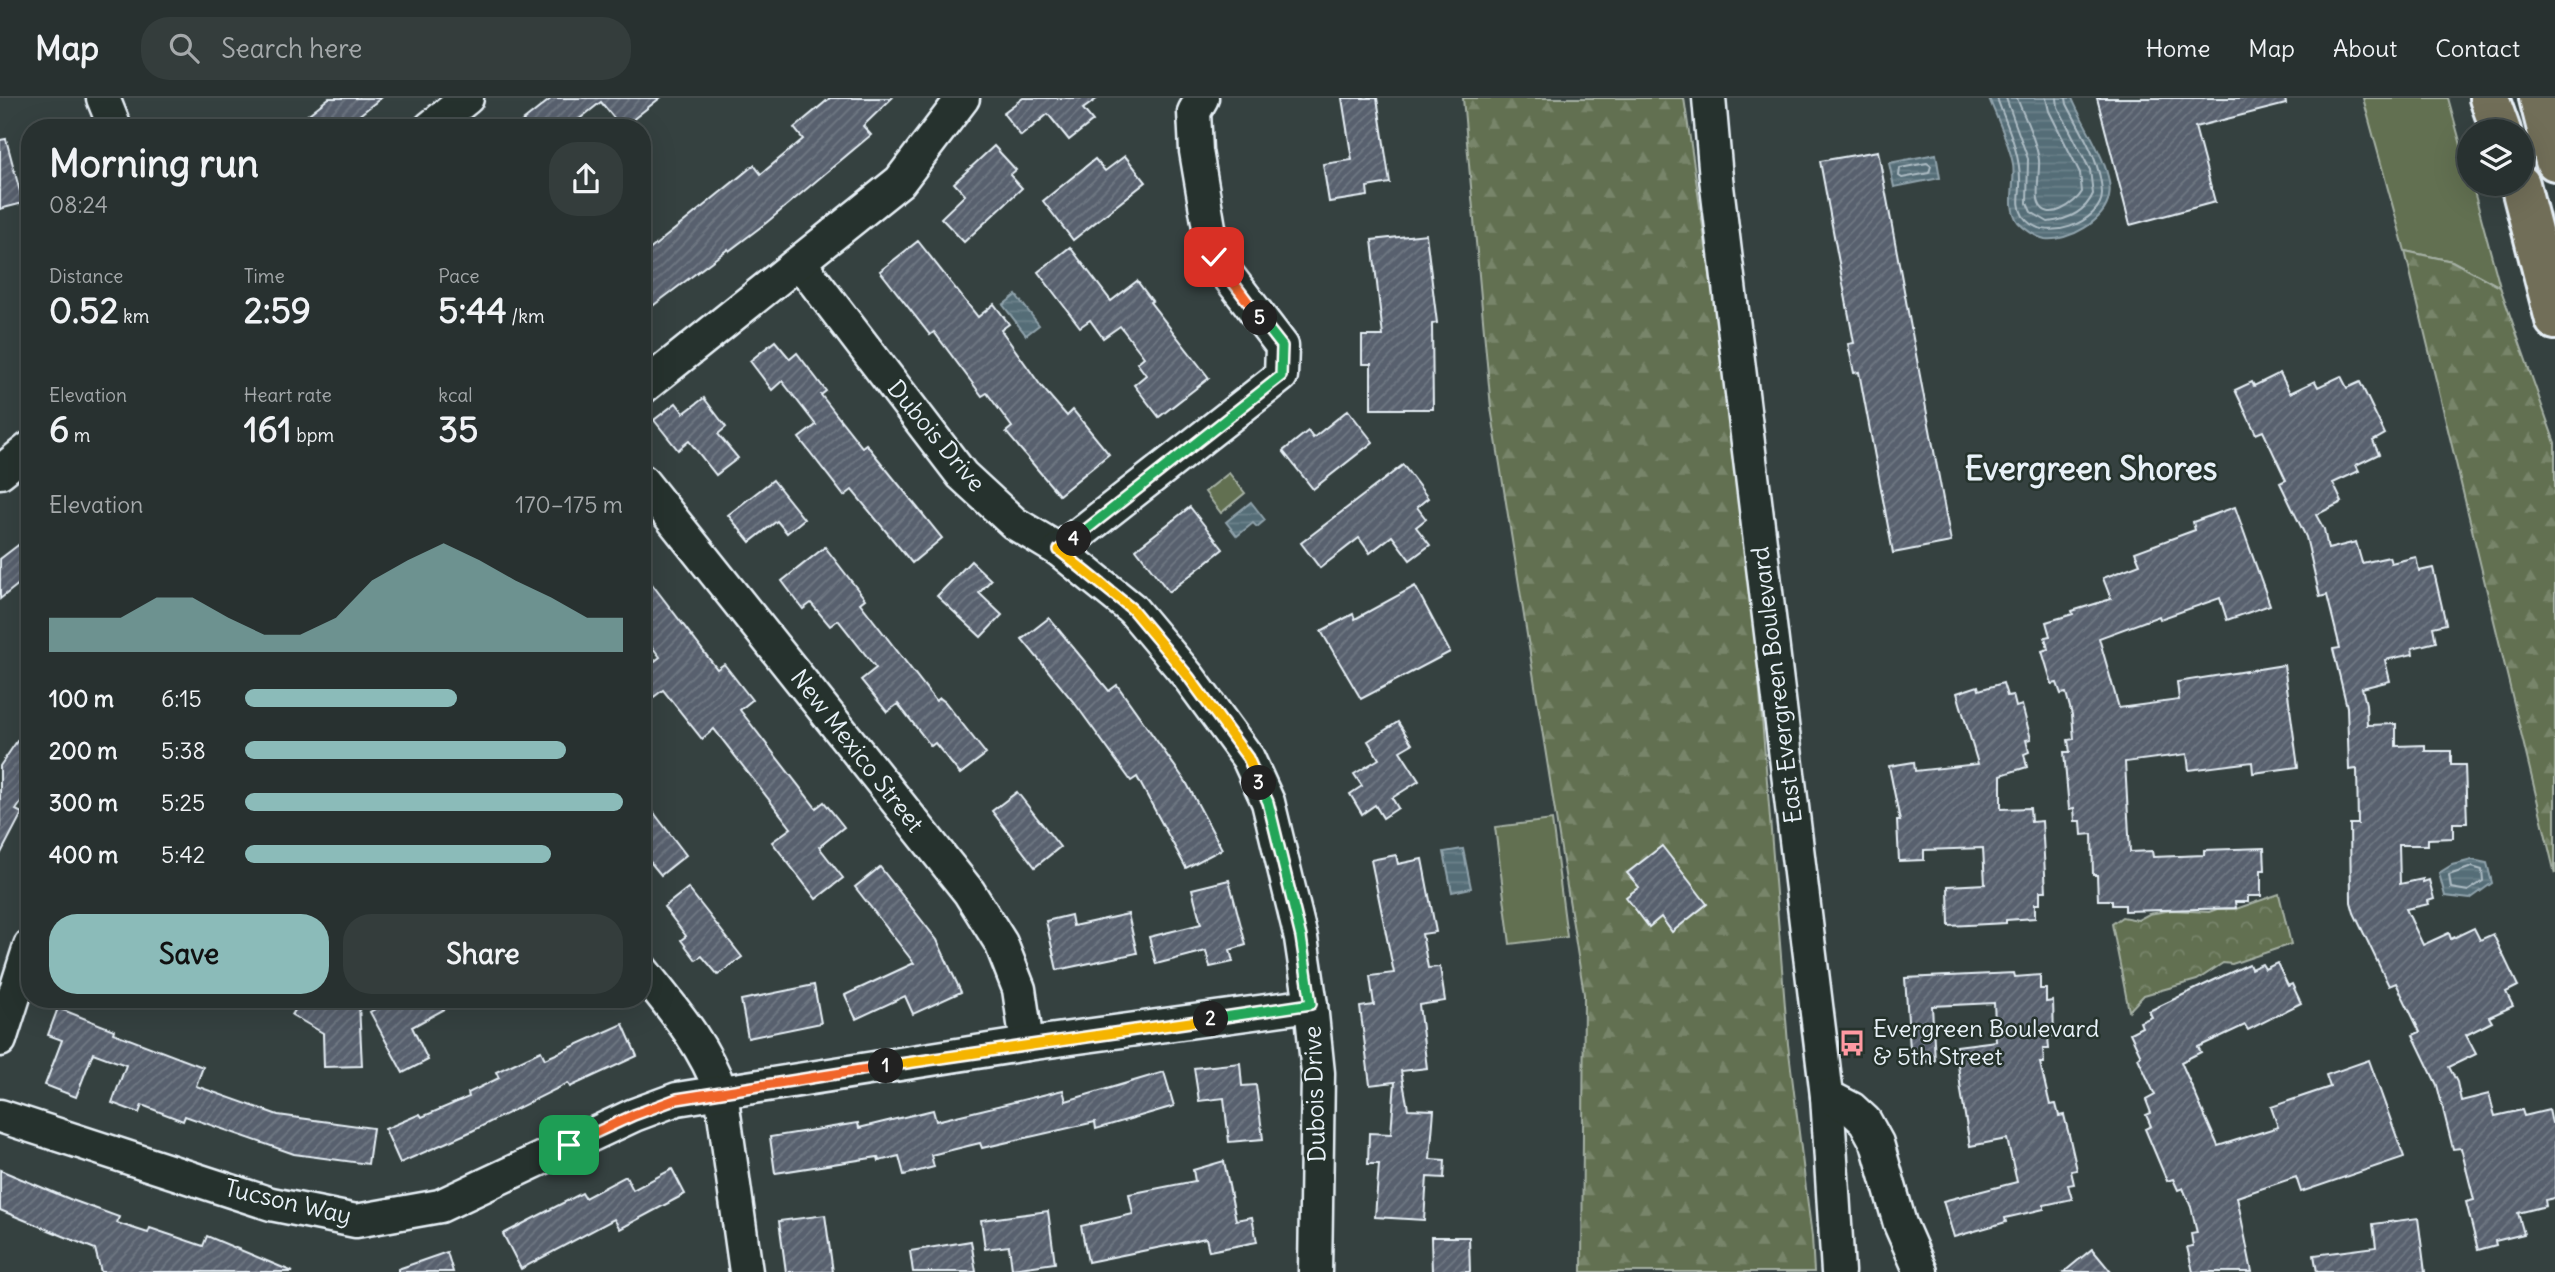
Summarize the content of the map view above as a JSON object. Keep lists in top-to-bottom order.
{
  "streets": {
    "street": [
      "Dubois Drive",
      "East Evergreen Boulevard",
      "New Mexico Street",
      "Tucson Way"
    ]
  },
  "crossings": [
    ["Dubois Drive", "Tucson Way"],
    ["New Mexico Street", "Tucson Way"]
  ],
  "districts": ["Evergreen Shores"],
  "places": {
    "bus stop": ["Evergreen Boulevard & 5th Street"]
  },
  "page": {
    "header": "Map",
    "search": "Search here",
    "nav": [
      "Home",
      "Map",
      "About",
      "Contact"
    ],
    "heading": ["Morning run", "08:24"],
    "stats": [
      ["Distance", "0.52 km"],
      ["Time", "2:59"],
      ["Pace", "5:44 /km"],
      ["Elevation", "6 m"],
      ["Heart rate", "161 bpm"],
      ["kcal", "35"]
    ],
    "pins": [
      "5",
      "4",
      "3",
      "2",
      "1"
    ],
    "chart": ["Elevation", "170–175 m"],
    "list": [
      {
        "name": "100 m",
        "note": "6:15"
      },
      {
        "name": "200 m",
        "note": "5:38"
      },
      {
        "name": "300 m",
        "note": "5:25"
      },
      {
        "name": "400 m",
        "note": "5:42"
      }
    ],
    "buttons": ["Save", "Share"]
  }
}
